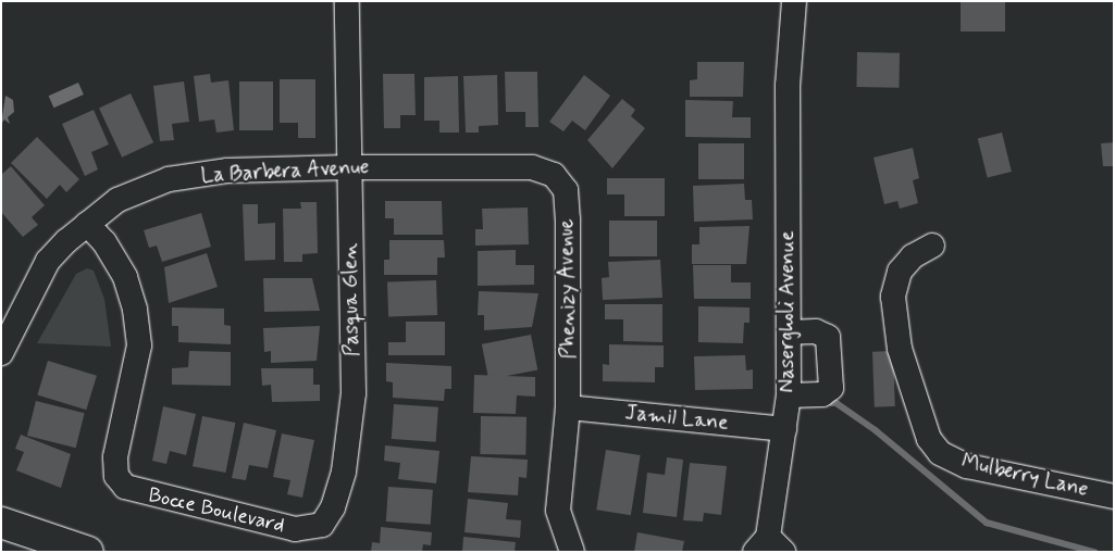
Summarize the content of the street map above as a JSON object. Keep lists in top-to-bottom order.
{
  "streets": {
    "street": [
      "La Barbera Avenue",
      "Phenizy Avenue",
      "Pasqua Glen",
      "Nasergholi Avenue",
      "Jamil Lane",
      "Mulberry Lane",
      "Bocce Boulevard"
    ]
  },
  "crossings": [
    ["La Barbera Avenue", "Phenizy Avenue"],
    ["La Barbera Avenue", "Pasqua Glen"],
    ["La Barbera Avenue", "Bocce Boulevard"],
    ["Phenizy Avenue", "Jamil Lane"],
    ["Pasqua Glen", "Bocce Boulevard"],
    ["Nasergholi Avenue", "Jamil Lane"]
  ]
}
